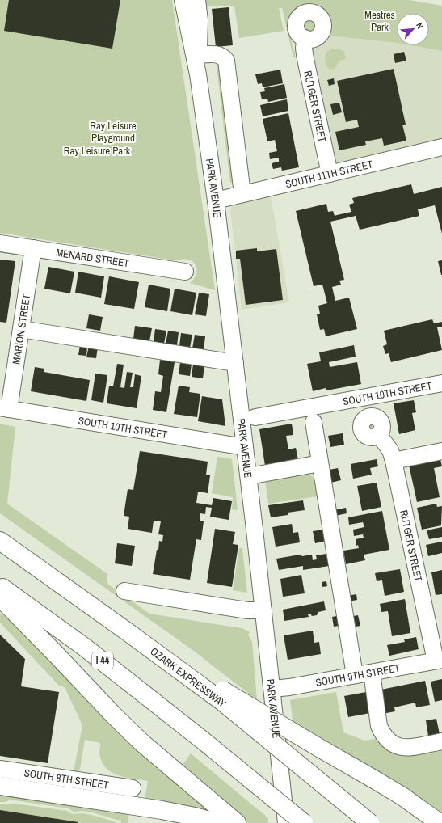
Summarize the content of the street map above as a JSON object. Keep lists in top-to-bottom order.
{
  "streets": {
    "highway": ["I 44", "OZARK EXPRESSWAY"],
    "street": [
      "RUTGER STREET",
      "SOUTH 11TH STREET",
      "PARK AVENUE",
      "MENARD STREET",
      "MARION STREET",
      "SOUTH 10TH STREET",
      "SOUTH 9TH STREET",
      "SOUTH 8TH STREET"
    ]
  },
  "crossings": [
    ["RUTGER STREET", "SOUTH 11TH STREET"],
    ["RUTGER STREET", "SOUTH 9TH STREET"],
    ["SOUTH 11TH STREET", "PARK AVENUE"],
    ["PARK AVENUE", "SOUTH 10TH STREET"],
    ["PARK AVENUE", "SOUTH 9TH STREET"],
    ["MENARD STREET", "MARION STREET"],
    ["MARION STREET", "SOUTH 10TH STREET"]
  ],
  "parks": ["Mestres Park", "Ray Leisure Playground", "Ray Leisure Park"],
  "north": "top right"
}
